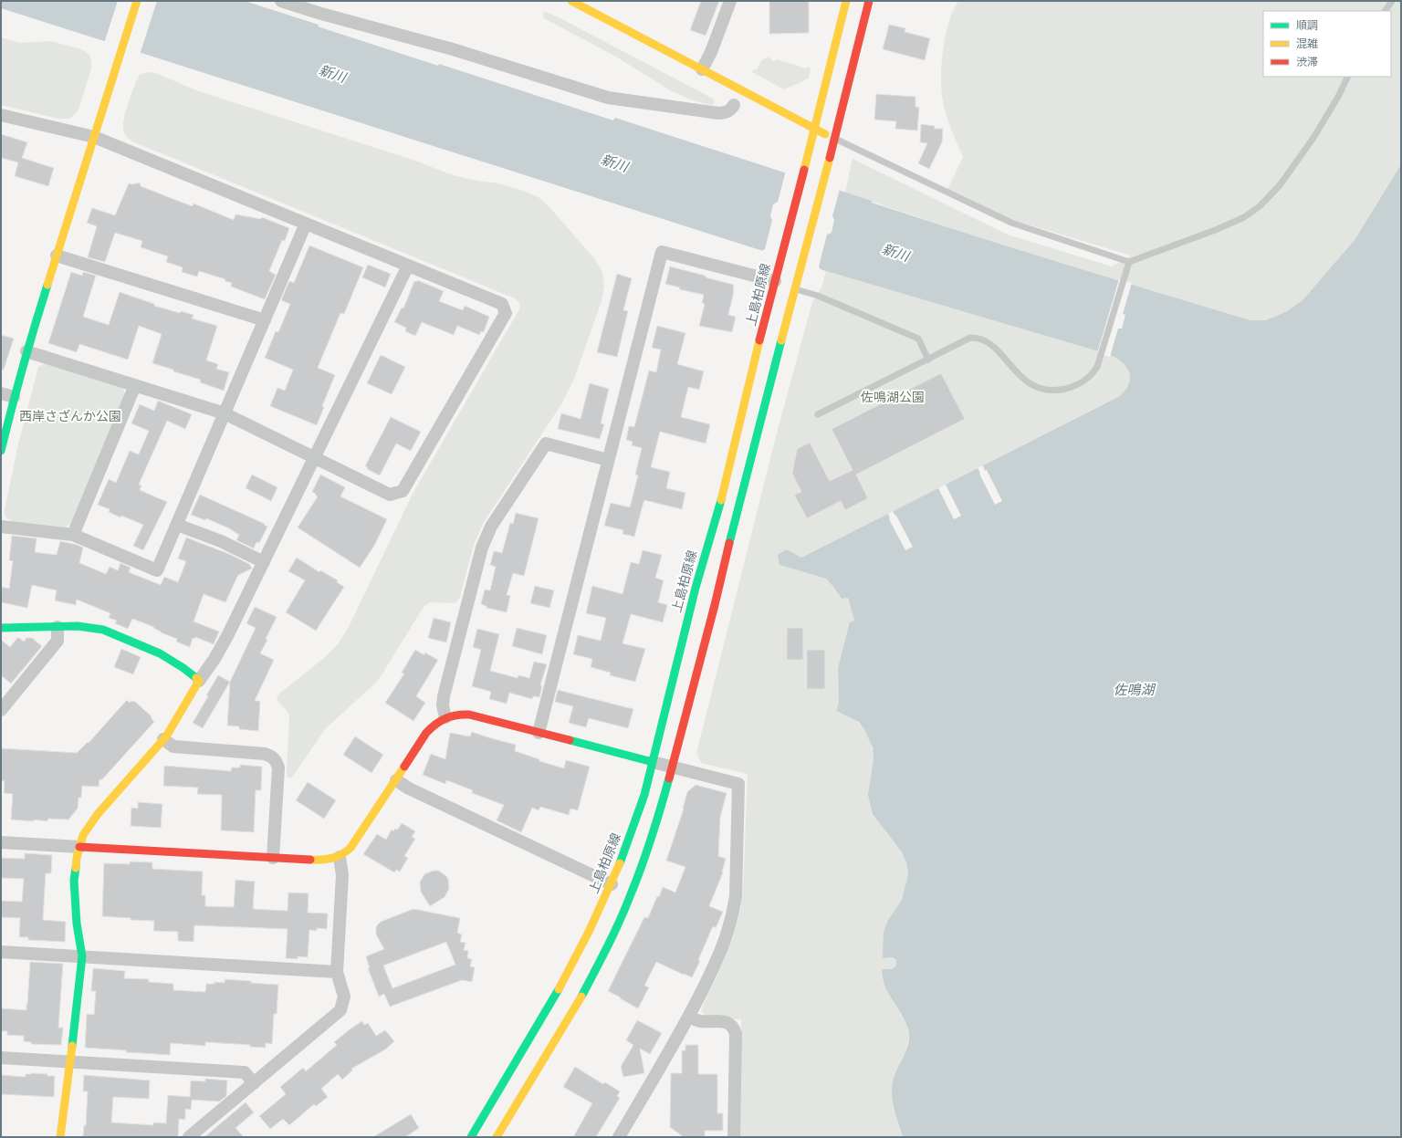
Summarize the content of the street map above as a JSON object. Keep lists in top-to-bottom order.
{
  "streets": {
    "street": ["上島柏原線"]
  },
  "water": ["新川", "佐鳴湖"],
  "parks": ["佐鳴湖公園", "西岸さざんか公園"],
  "legend": ["順調", "混雑", "渋滞"]
}
